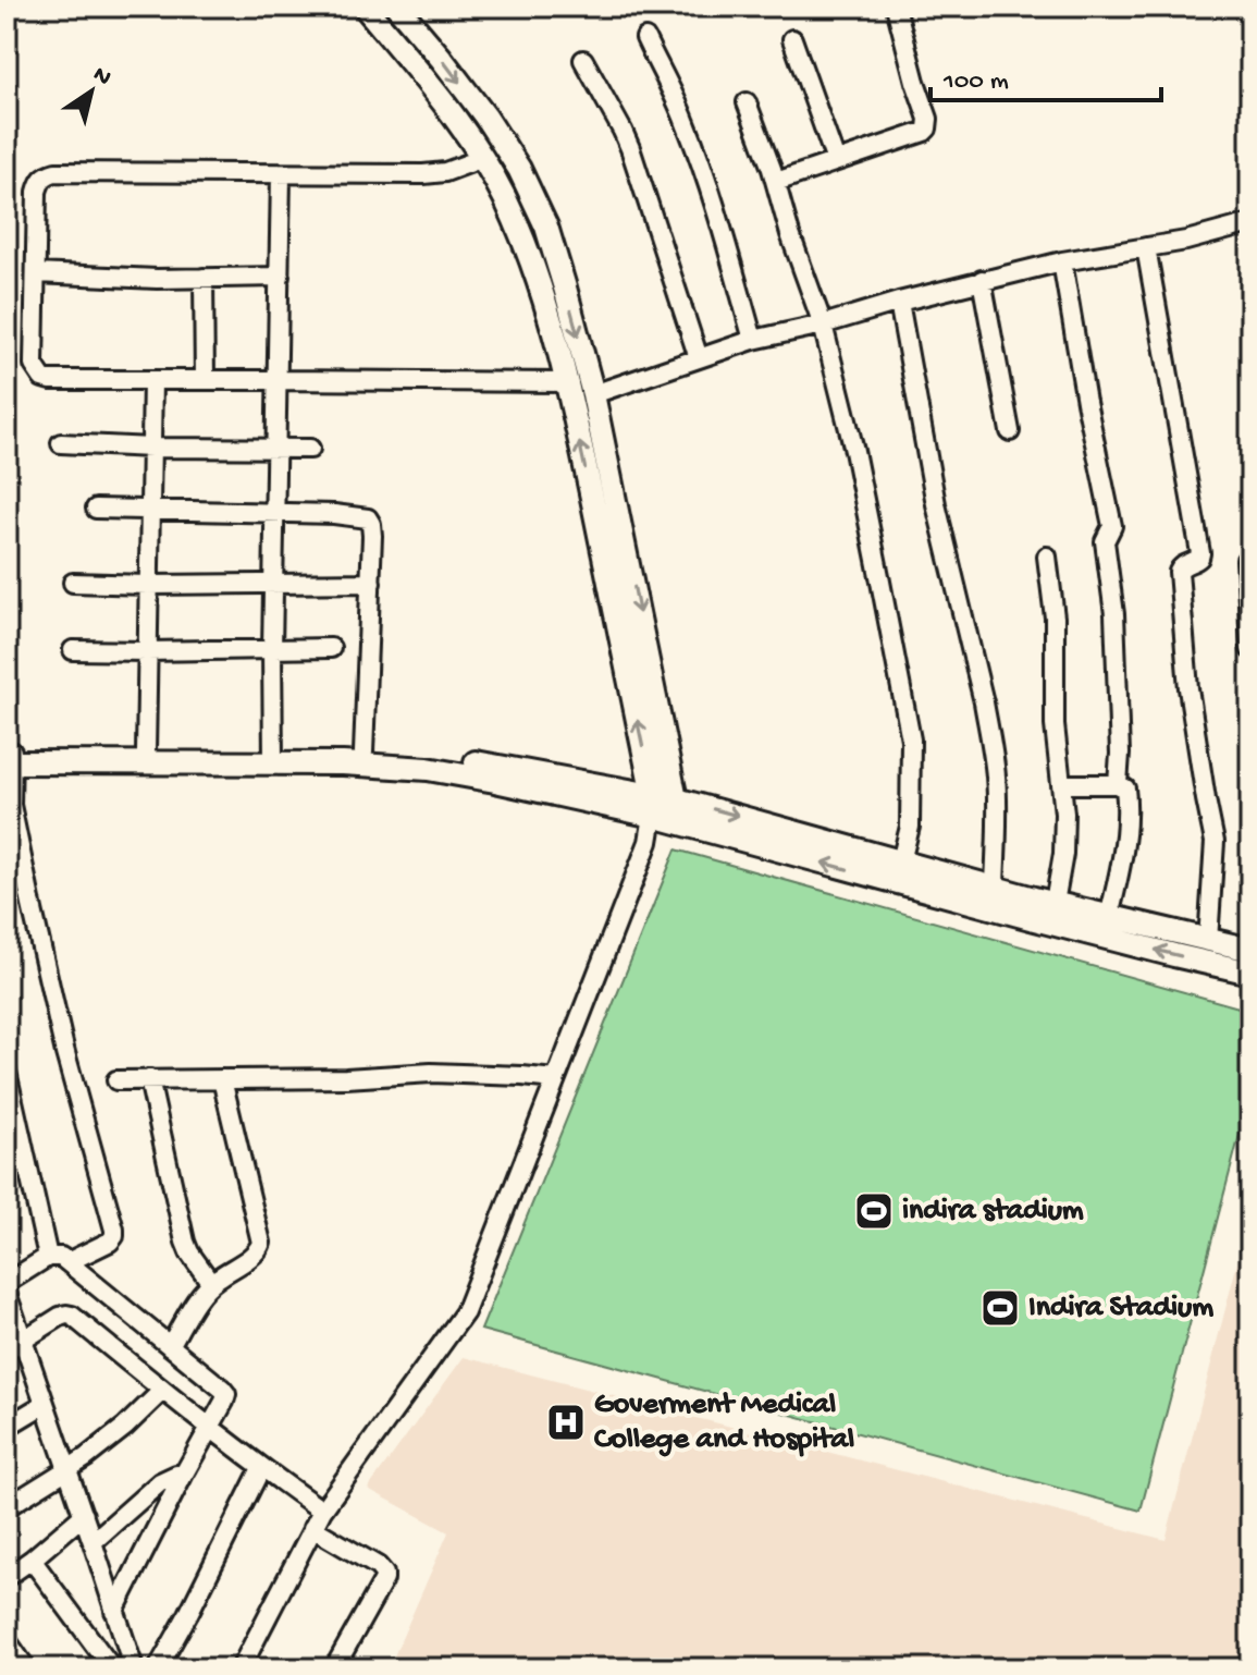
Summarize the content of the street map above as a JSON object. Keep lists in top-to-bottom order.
{
  "places": {
    "sports": ["indira stadium", "Indira Stadium"],
    "hospital": ["Goverment Medical College and Hospital"]
  },
  "scale_bar": "100 m",
  "north": "top right"
}
